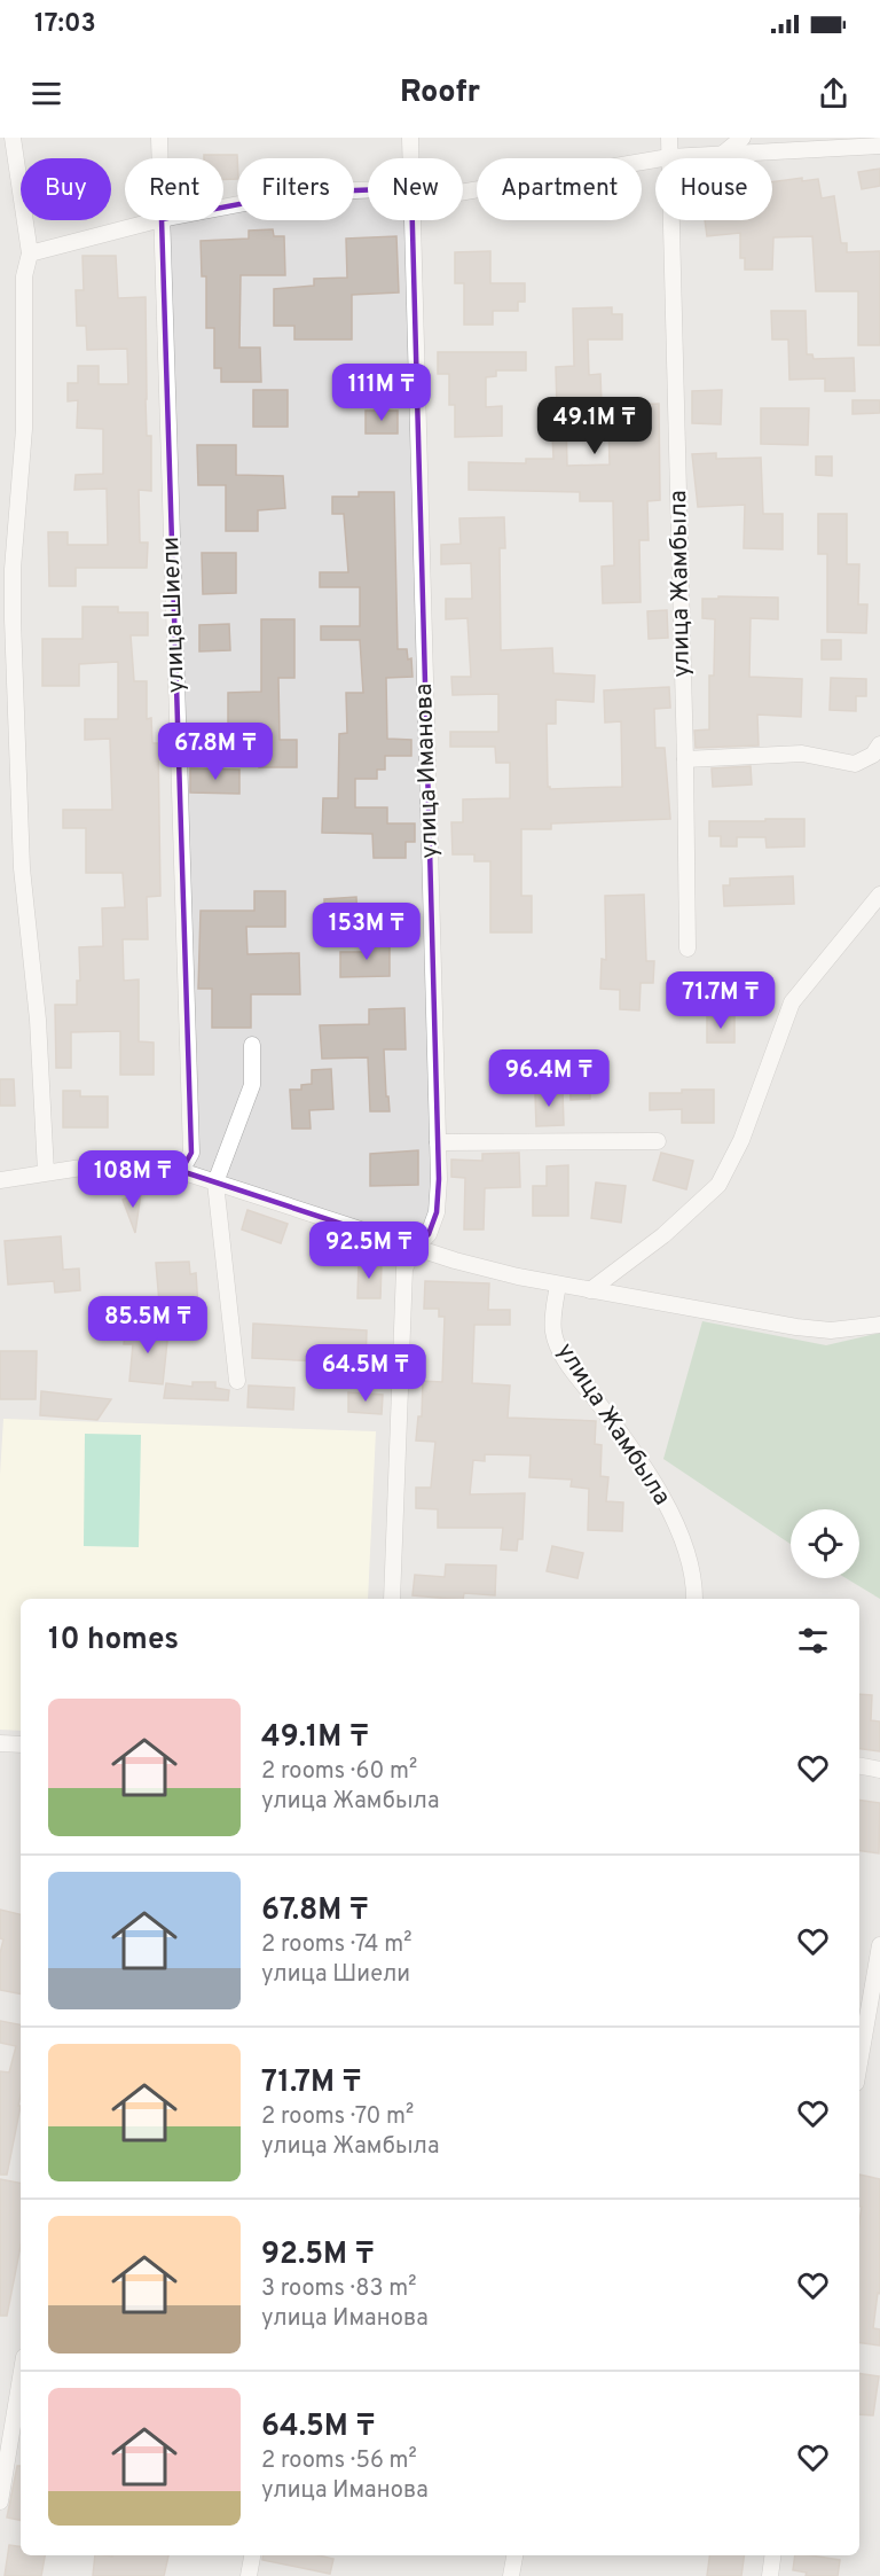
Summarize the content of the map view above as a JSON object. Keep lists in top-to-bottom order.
{
  "streets": {
    "street": ["улица Жамбыла", "улица Шиели", "улица Иманова"]
  },
  "page": {
    "status": "17:03",
    "header": "Roofr",
    "chip": [
      "Buy",
      "Rent",
      "Filters",
      "New",
      "Apartment",
      "House"
    ],
    "price": [
      "111M ₸",
      "49.1M ₸",
      "67.8M ₸",
      "153M ₸",
      "71.7M ₸",
      "96.4M ₸",
      "108M ₸",
      "92.5M ₸",
      "85.5M ₸",
      "64.5M ₸"
    ],
    "heading": "10 homes",
    "list": [
      {
        "name": "49.1M ₸",
        "note": "2 rooms · 60 m² · улица Жамбыла"
      },
      {
        "name": "67.8M ₸",
        "note": "2 rooms · 74 m² · улица Шиели"
      },
      {
        "name": "71.7M ₸",
        "note": "2 rooms · 70 m² · улица Жамбыла"
      },
      {
        "name": "92.5M ₸",
        "note": "3 rooms · 83 m² · улица Иманова"
      },
      {
        "name": "64.5M ₸",
        "note": "2 rooms · 56 m² · улица Иманова"
      }
    ]
  }
}
